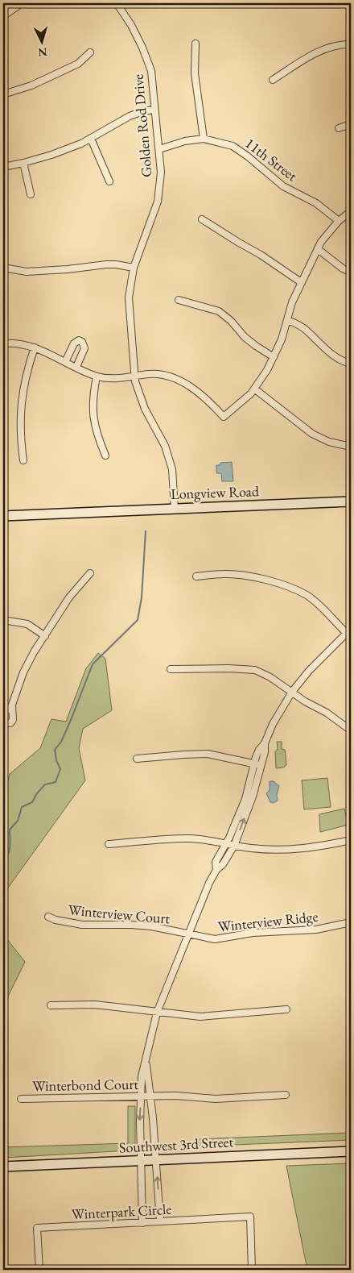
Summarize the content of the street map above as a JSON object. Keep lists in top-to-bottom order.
{
  "streets": {
    "street": [
      "Golden Rod Drive",
      "11th Street",
      "Longview Road",
      "Winterview Court",
      "Winterview Ridge",
      "Winterbond Court",
      "Southwest 3rd Street",
      "Winterpark Circle"
    ]
  },
  "crossings": [
    ["Golden Rod Drive", "11th Street"],
    ["Golden Rod Drive", "Longview Road"],
    ["Winterview Court", "Winterview Ridge"]
  ],
  "north": "bottom"
}
